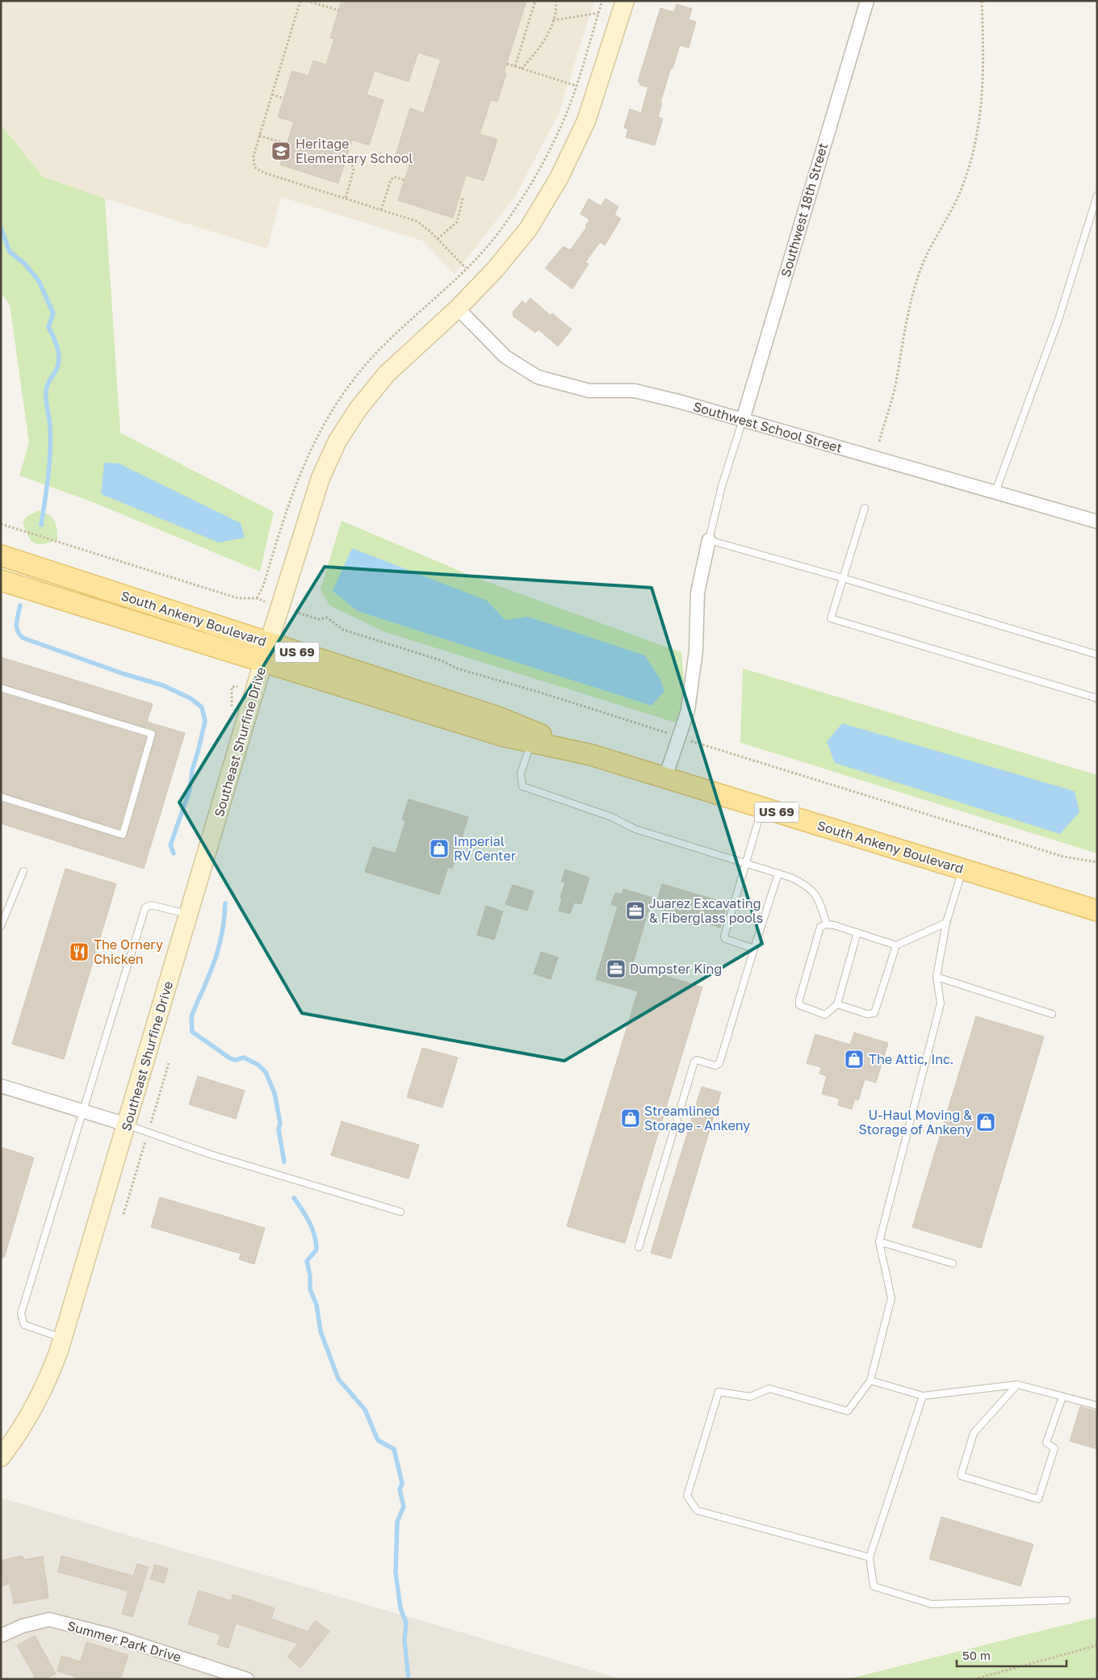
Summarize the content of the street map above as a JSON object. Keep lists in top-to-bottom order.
{
  "streets": {
    "main road": ["South Ankeny Boulevard", "US 69"],
    "street": [
      "Southwest 18th Street",
      "Southwest School Street",
      "Southeast Shurfine Drive",
      "Summer Park Drive"
    ]
  },
  "crossings": [
    ["Southwest 18th Street", "Southwest School Street"],
    ["Southwest School Street", "Southeast Shurfine Drive"],
    ["South Ankeny Boulevard", "Southeast Shurfine Drive"]
  ],
  "places": {
    "school or university": ["Heritage Elementary School"],
    "shop": [
      "Imperial RV Center",
      "The Attic, Inc.",
      "Streamlined Storage - Ankeny",
      "U-Haul Moving & Storage of Ankeny"
    ],
    "office": ["Juarez Excavating & Fiberglass pools", "Dumpster King"],
    "restaurant": ["The Ornery Chicken"]
  },
  "scale_bar": "50 m"
}
